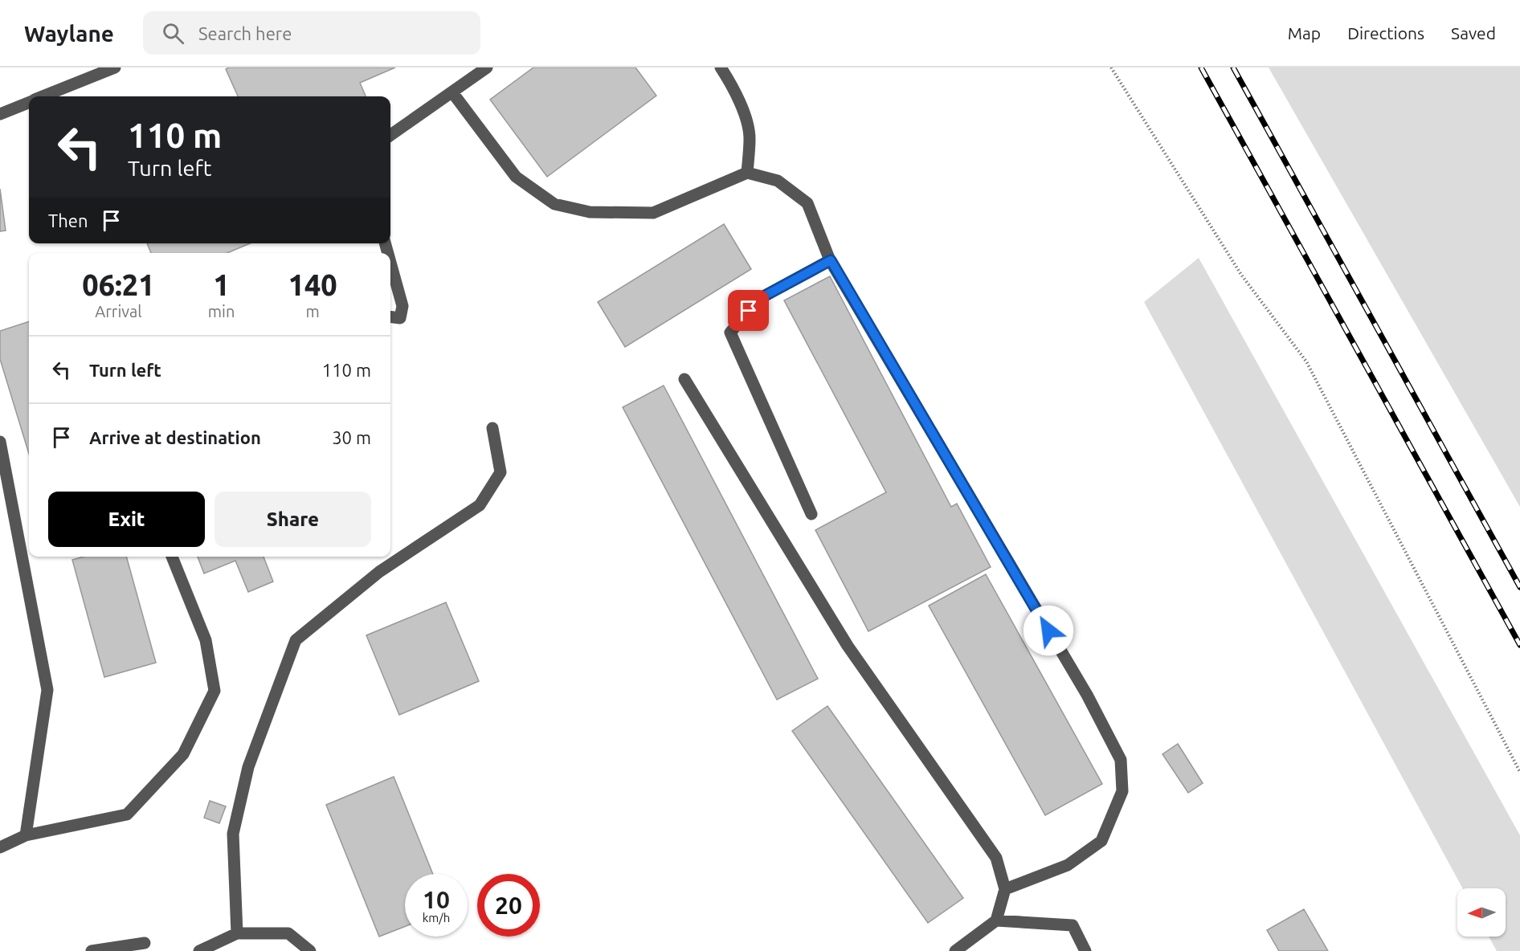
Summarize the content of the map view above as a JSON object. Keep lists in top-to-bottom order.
{
  "north": "left",
  "page": {
    "header": "Waylane",
    "search": "Search here",
    "nav": ["Map", "Directions", "Saved"],
    "turn": ["110 m", "Turn left"],
    "then": "Then",
    "eta": [
      "06:21",
      "Arrival",
      "1",
      "min",
      "140",
      "m"
    ],
    "list": [
      {
        "name": "Turn left",
        "value": "110 m"
      },
      {
        "name": "Arrive at destination",
        "value": "30 m"
      }
    ],
    "buttons": ["Exit", "Share"],
    "speed": "10 km/h",
    "limit": "20"
  }
}
